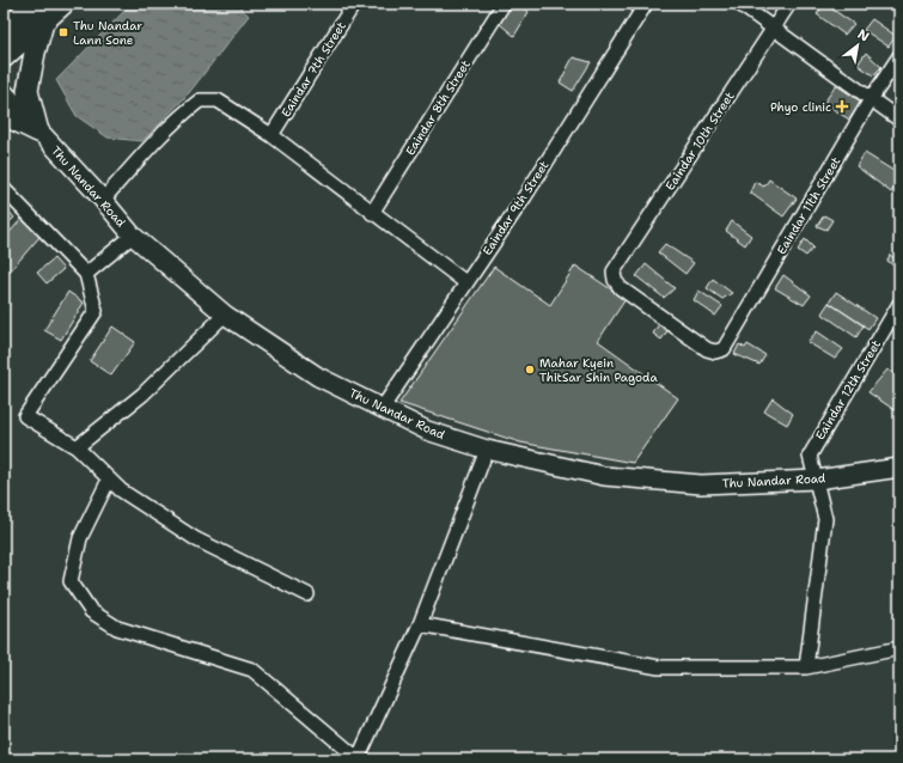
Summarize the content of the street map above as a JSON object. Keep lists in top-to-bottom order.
{
  "streets": {
    "main road": ["Thu Nandar Road"],
    "street": [
      "Eaindar 7th Street",
      "Eaindar 8th Street",
      "Eaindar 10th Street",
      "Eaindar 11th Street",
      "Eaindar 9th Street",
      "Eaindar 12th Street"
    ]
  },
  "crossings": [
    ["Eaindar 10th Street", "Eaindar 11th Street"],
    ["Thu Nandar Road", "Eaindar 9th Street"],
    ["Thu Nandar Road", "Eaindar 12th Street"]
  ],
  "places": {
    "transit": ["Thu Nandar Lann Sone"],
    "health": ["Phyo clinic"],
    "other": ["Mahar Kyein ThitSar Shin Pagoda"]
  },
  "north": "top right"
}
